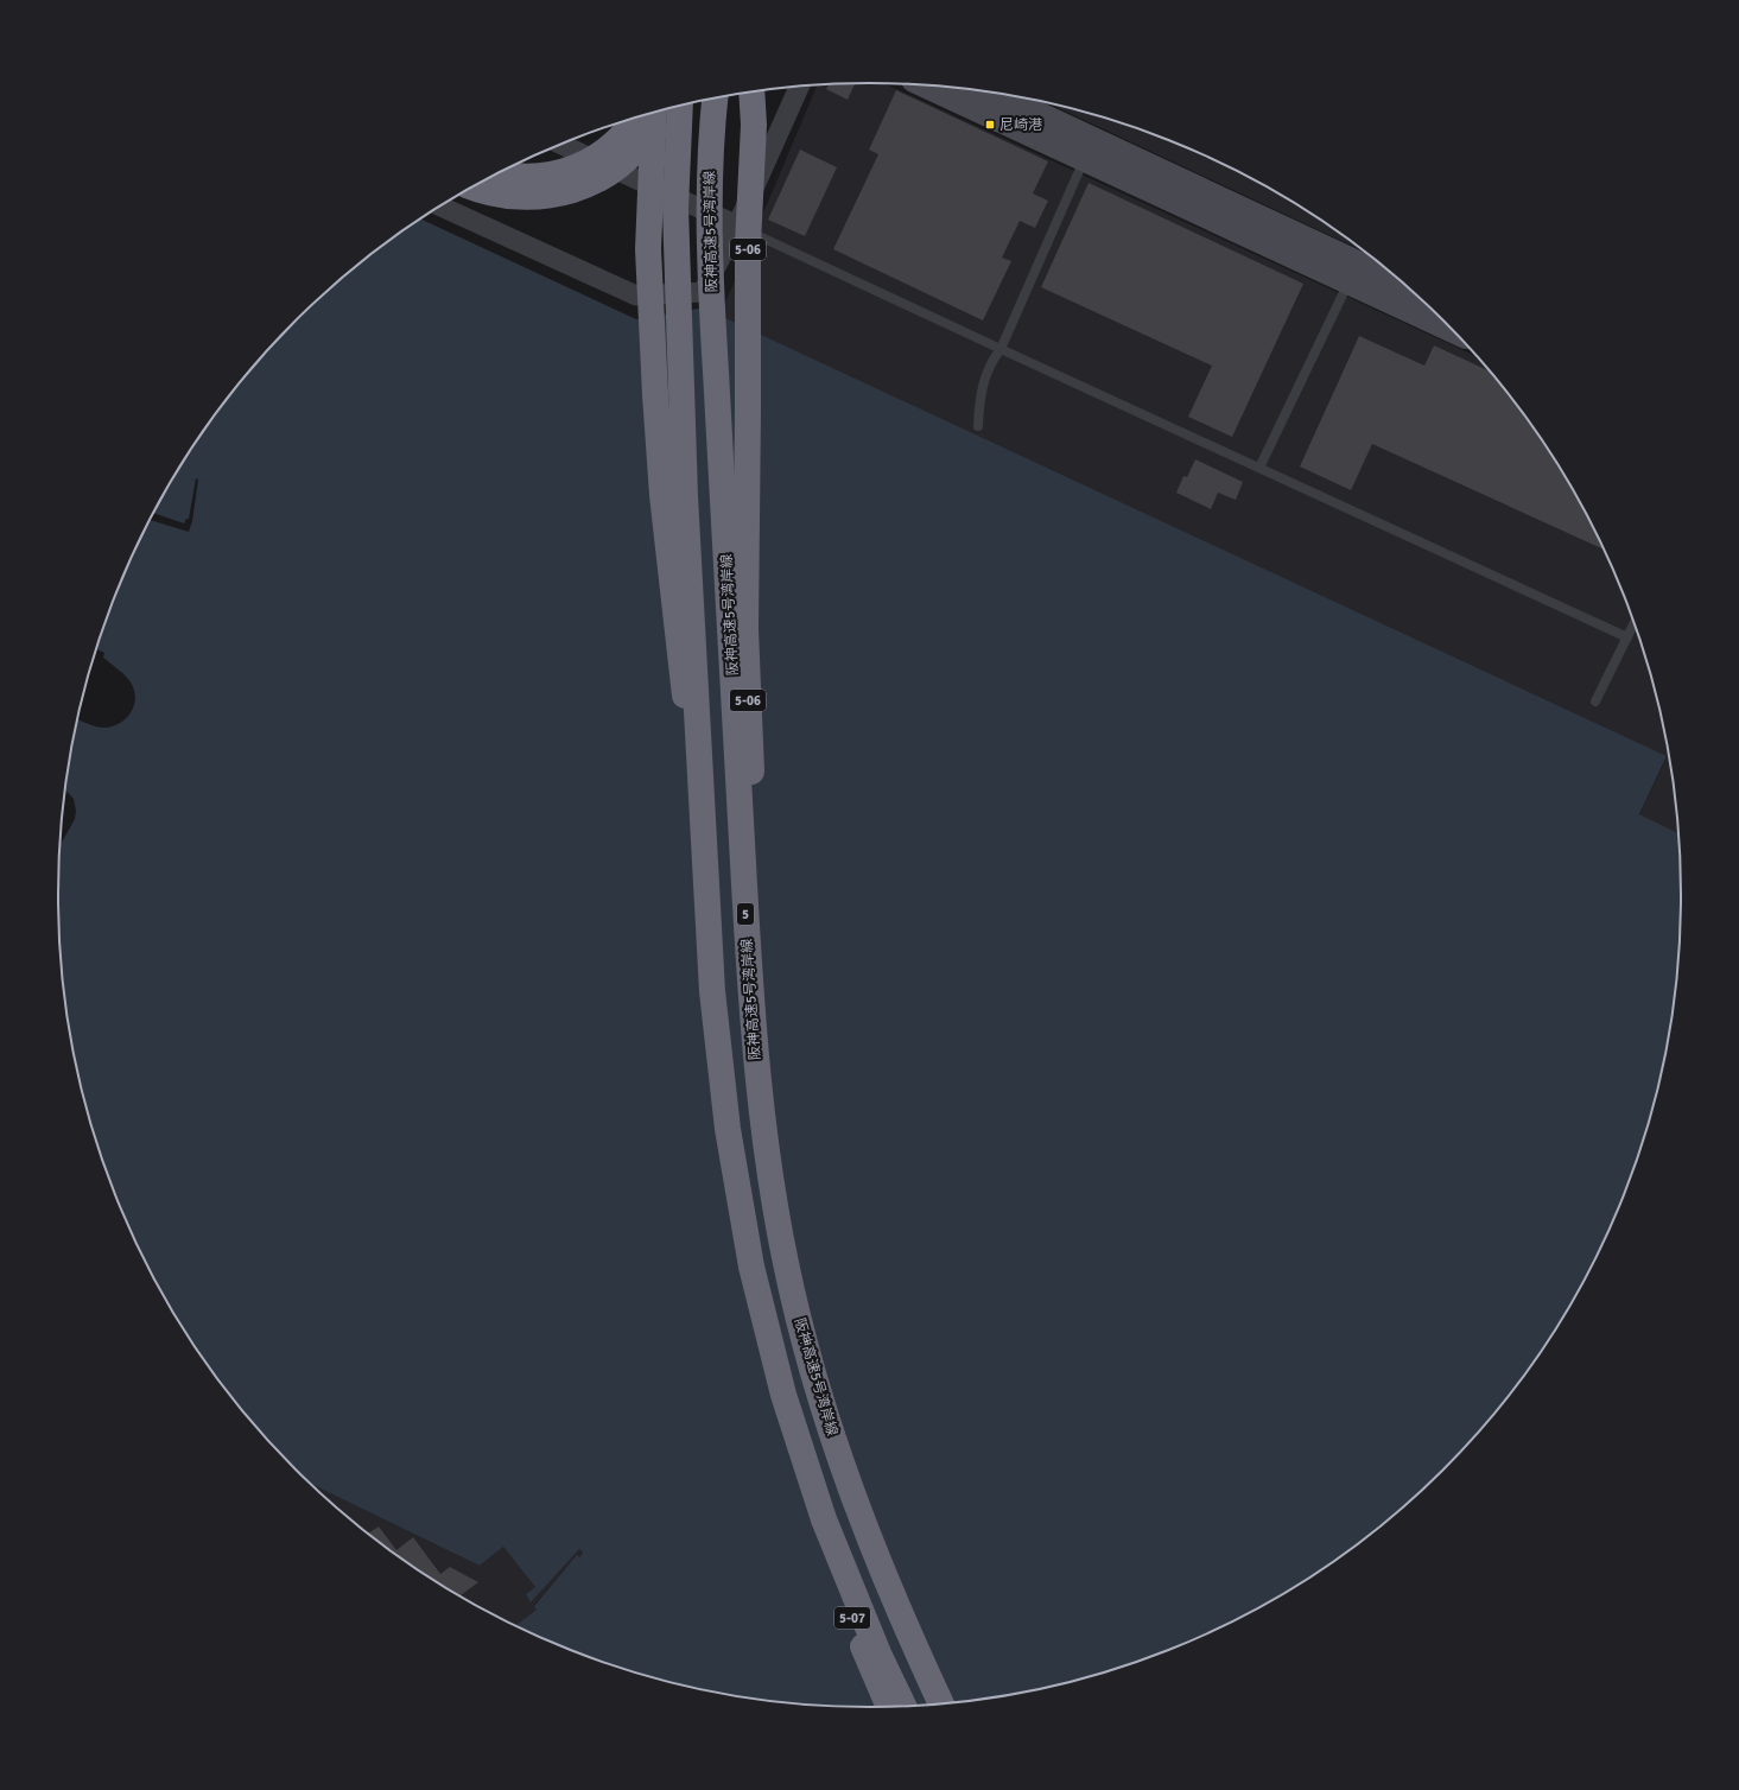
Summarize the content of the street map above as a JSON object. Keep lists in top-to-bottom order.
{
  "streets": {
    "highway": [
      "阪神高速5号湾岸線",
      "5-06",
      "5",
      "5-07"
    ]
  },
  "crossings": [
    ["阪神高速5号湾岸線", "5-06"]
  ],
  "places": {
    "transit": ["尼崎港"]
  }
}
